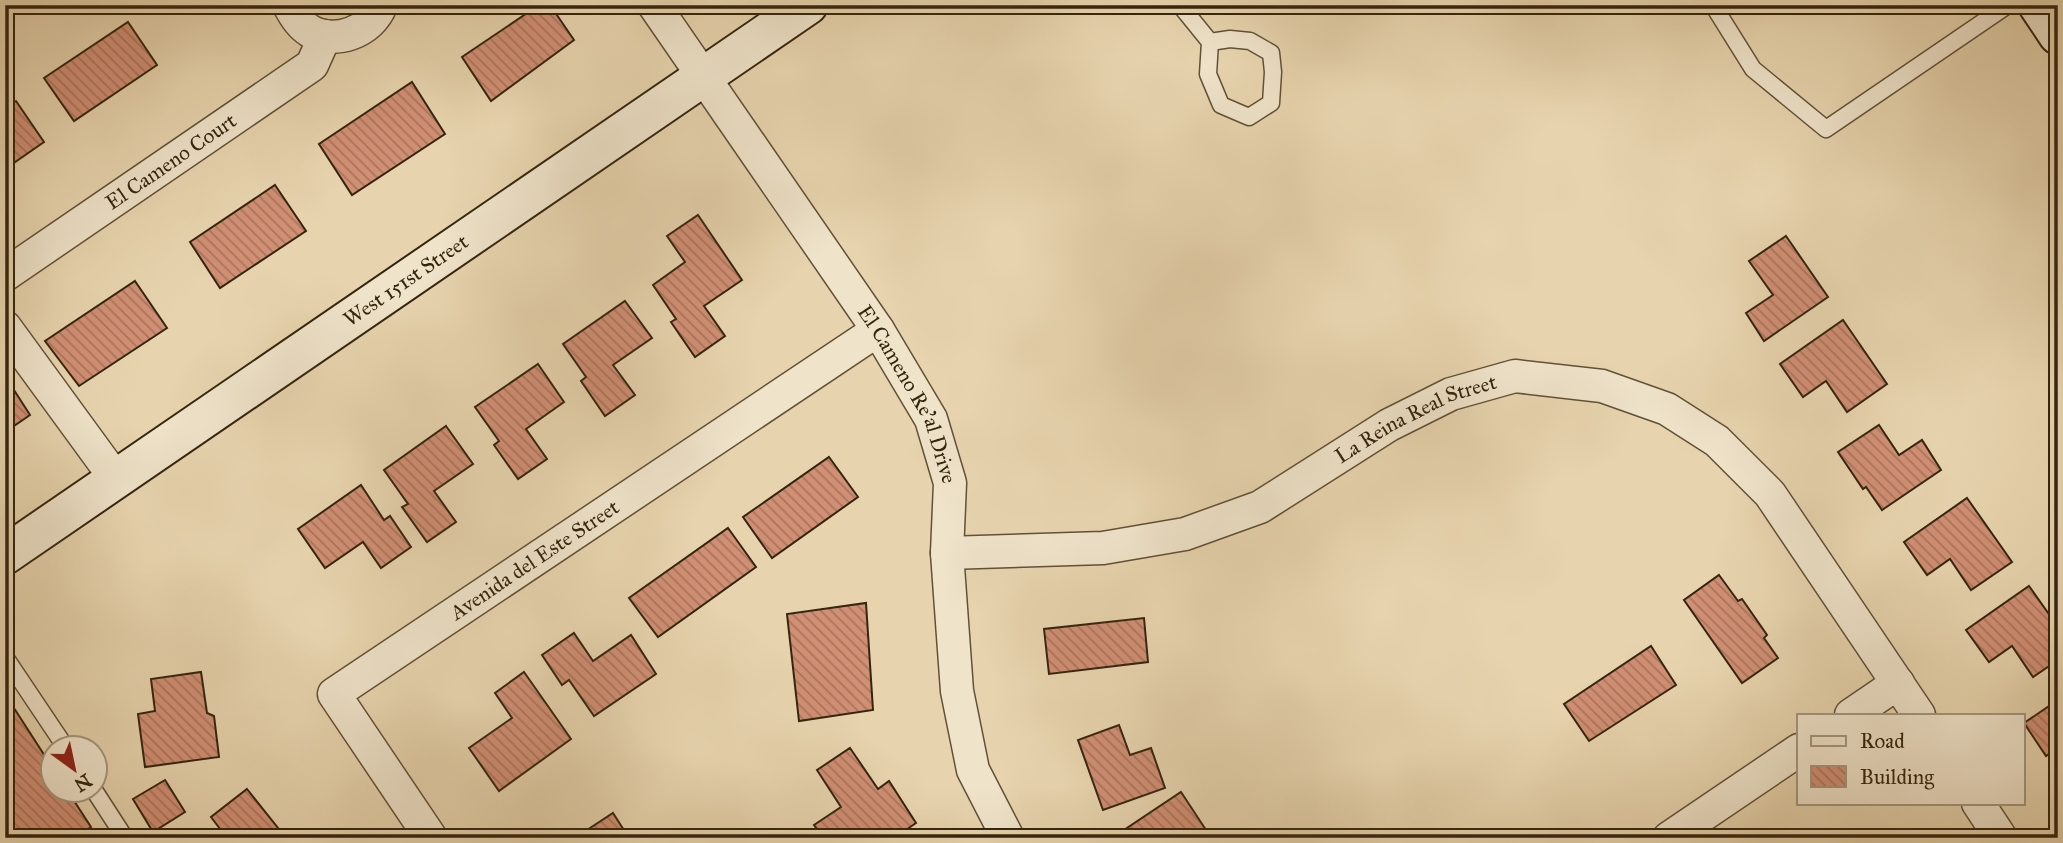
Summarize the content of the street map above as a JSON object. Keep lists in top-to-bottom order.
{
  "streets": {
    "street": [
      "El Cameno Court",
      "West 151st Street",
      "El Cameno Re'al Drive",
      "La Reina Real Street",
      "Avenida del Este Street"
    ]
  },
  "crossings": [
    ["West 151st Street", "El Cameno Re'al Drive"],
    ["El Cameno Re'al Drive", "La Reina Real Street"],
    ["El Cameno Re'al Drive", "Avenida del Este Street"]
  ],
  "legend": ["Road", "Building"],
  "north": "bottom right"
}
